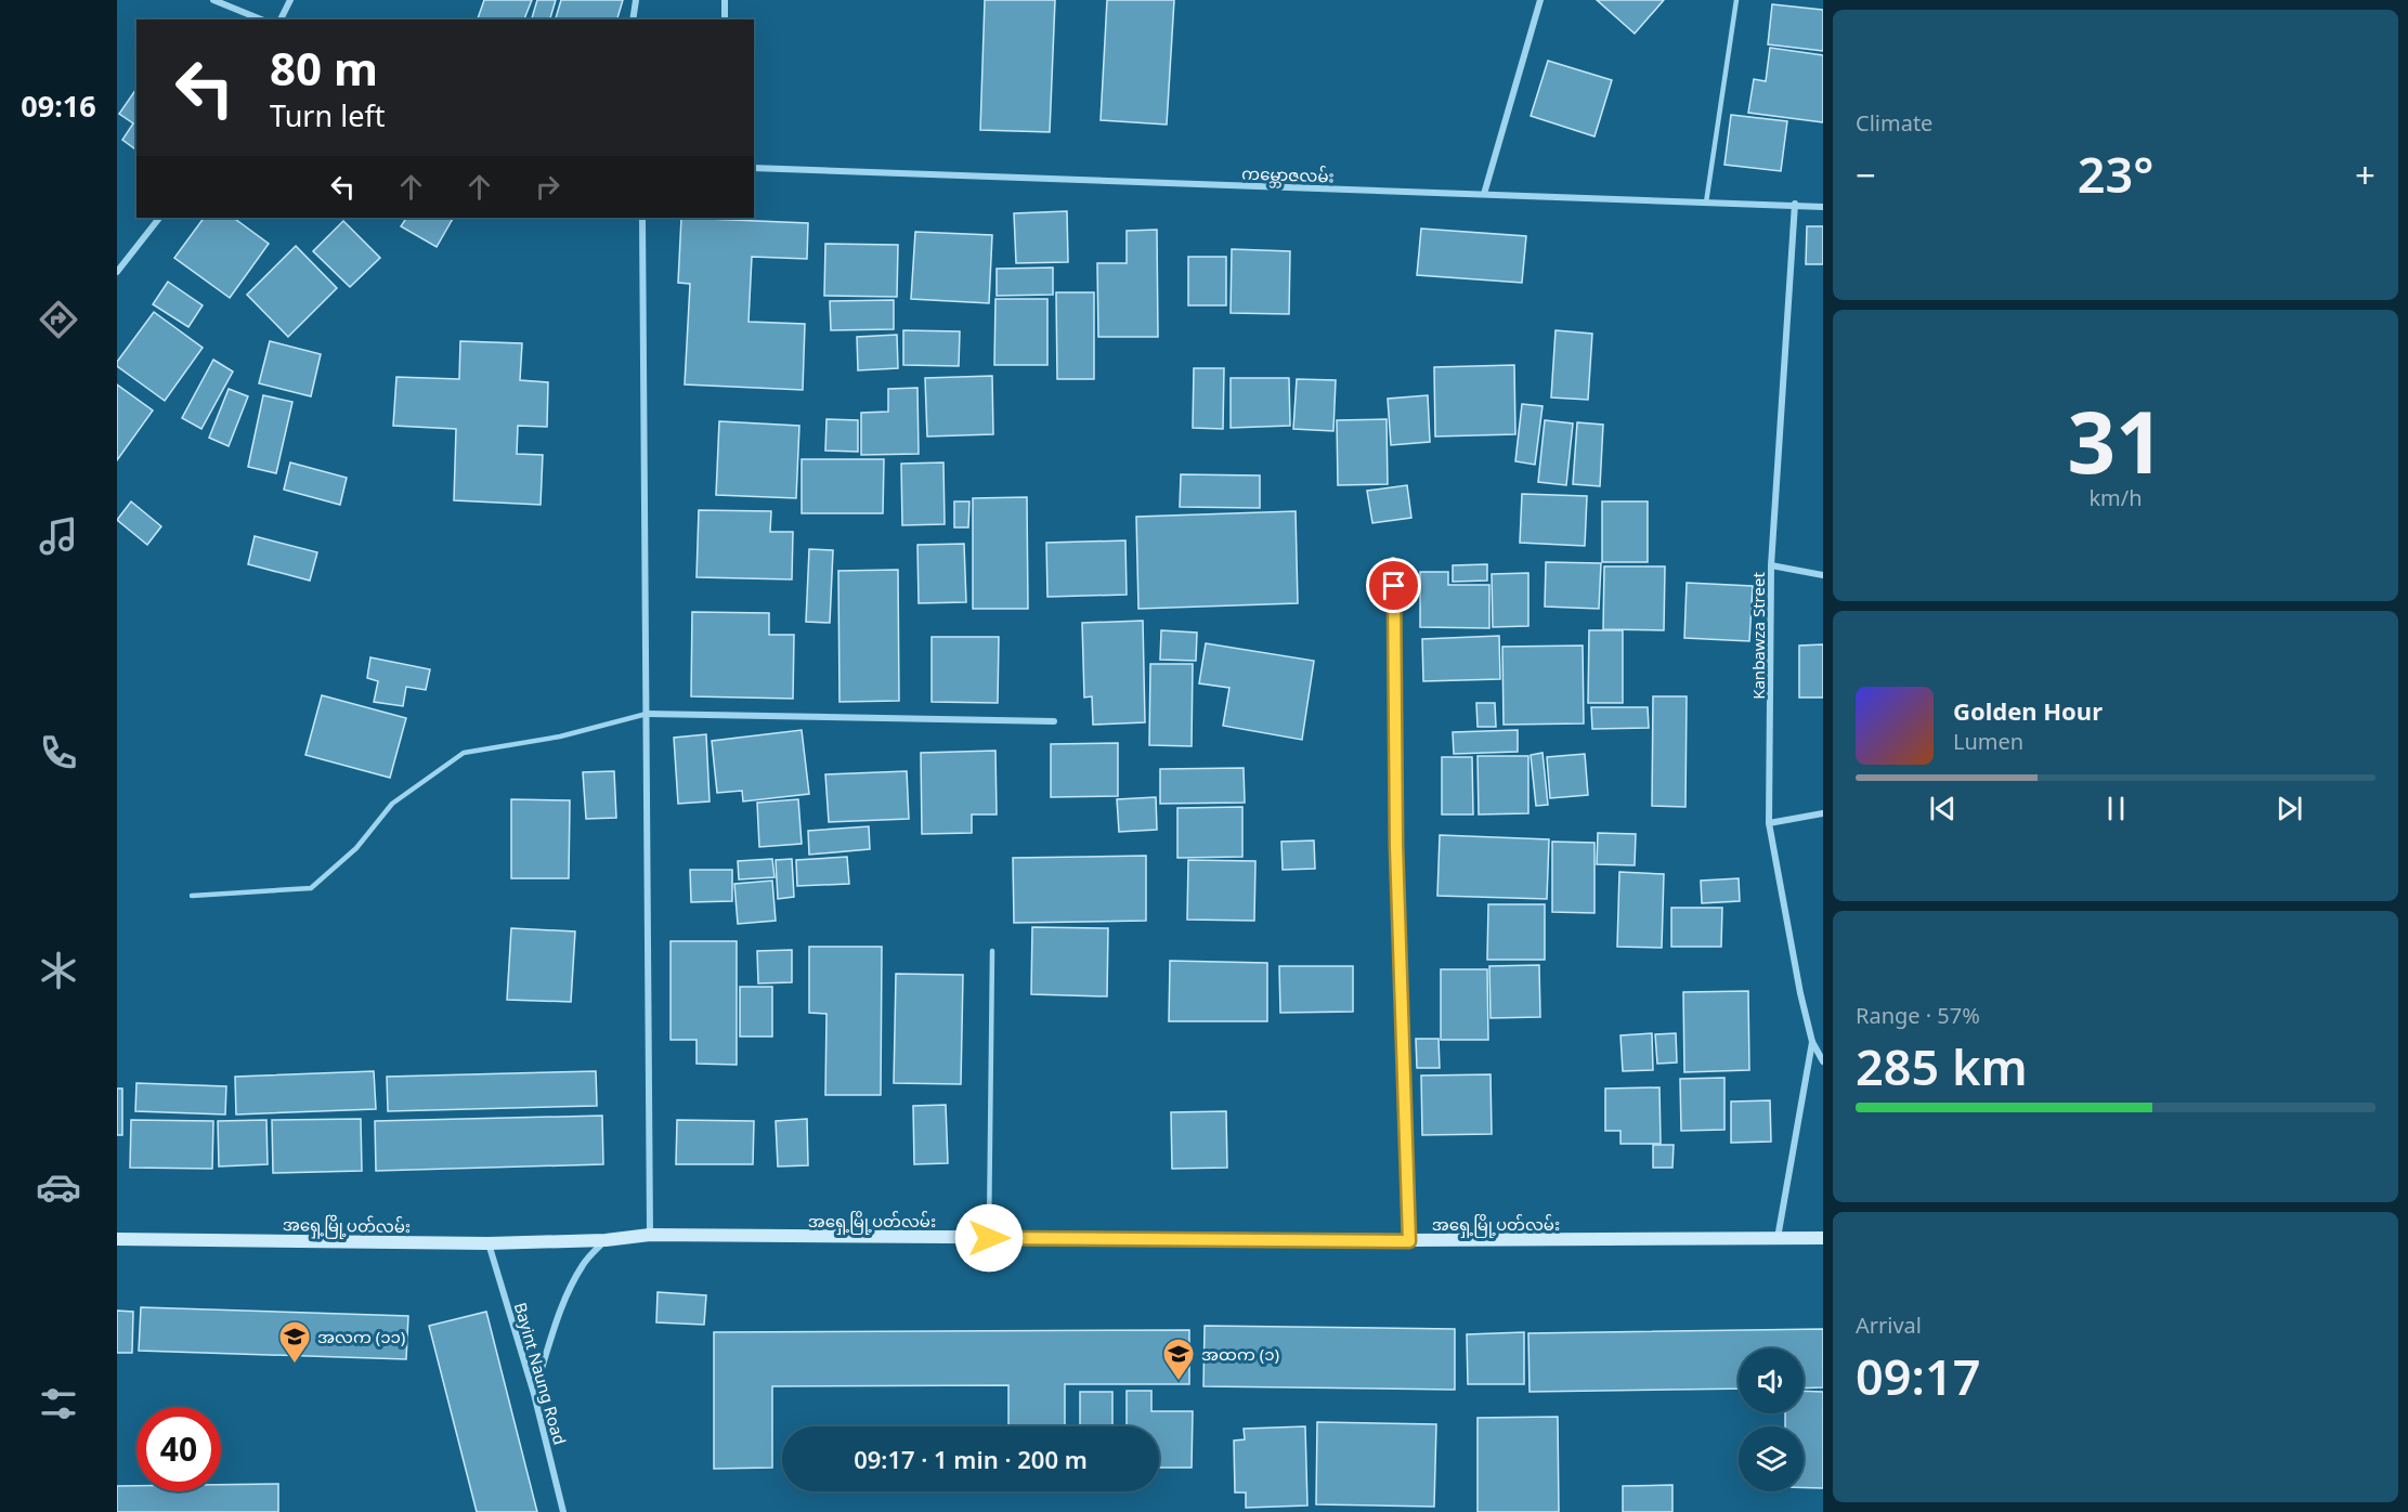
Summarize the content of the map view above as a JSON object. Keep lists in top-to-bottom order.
{
  "streets": {
    "street": [
      "ကမ္ဘောဇလမ်း",
      "Kanbawza Street",
      "အရှေ့မြို့ပတ်လမ်း",
      "Bayint Naung Road"
    ]
  },
  "crossings": [
    ["ကမ္ဘောဇလမ်း", "Kanbawza Street"],
    ["အရှေ့မြို့ပတ်လမ်း", "Bayint Naung Road"]
  ],
  "places": {
    "school or university": ["အလက (၁၁)", "အထက (၁)"]
  },
  "page": {
    "tabs": "09:16",
    "tile": [
      "Climate",
      ["31", "km/h"],
      ["Range · 57%", "285 km"],
      ["Arrival", "09:17"]
    ],
    "turn": ["80 m", "Turn left"],
    "heat": ["−", "23°", "+"],
    "song": ["Golden Hour", "Lumen"],
    "limit": "40",
    "trip": "09:17 · 1 min · 200 m"
  }
}
